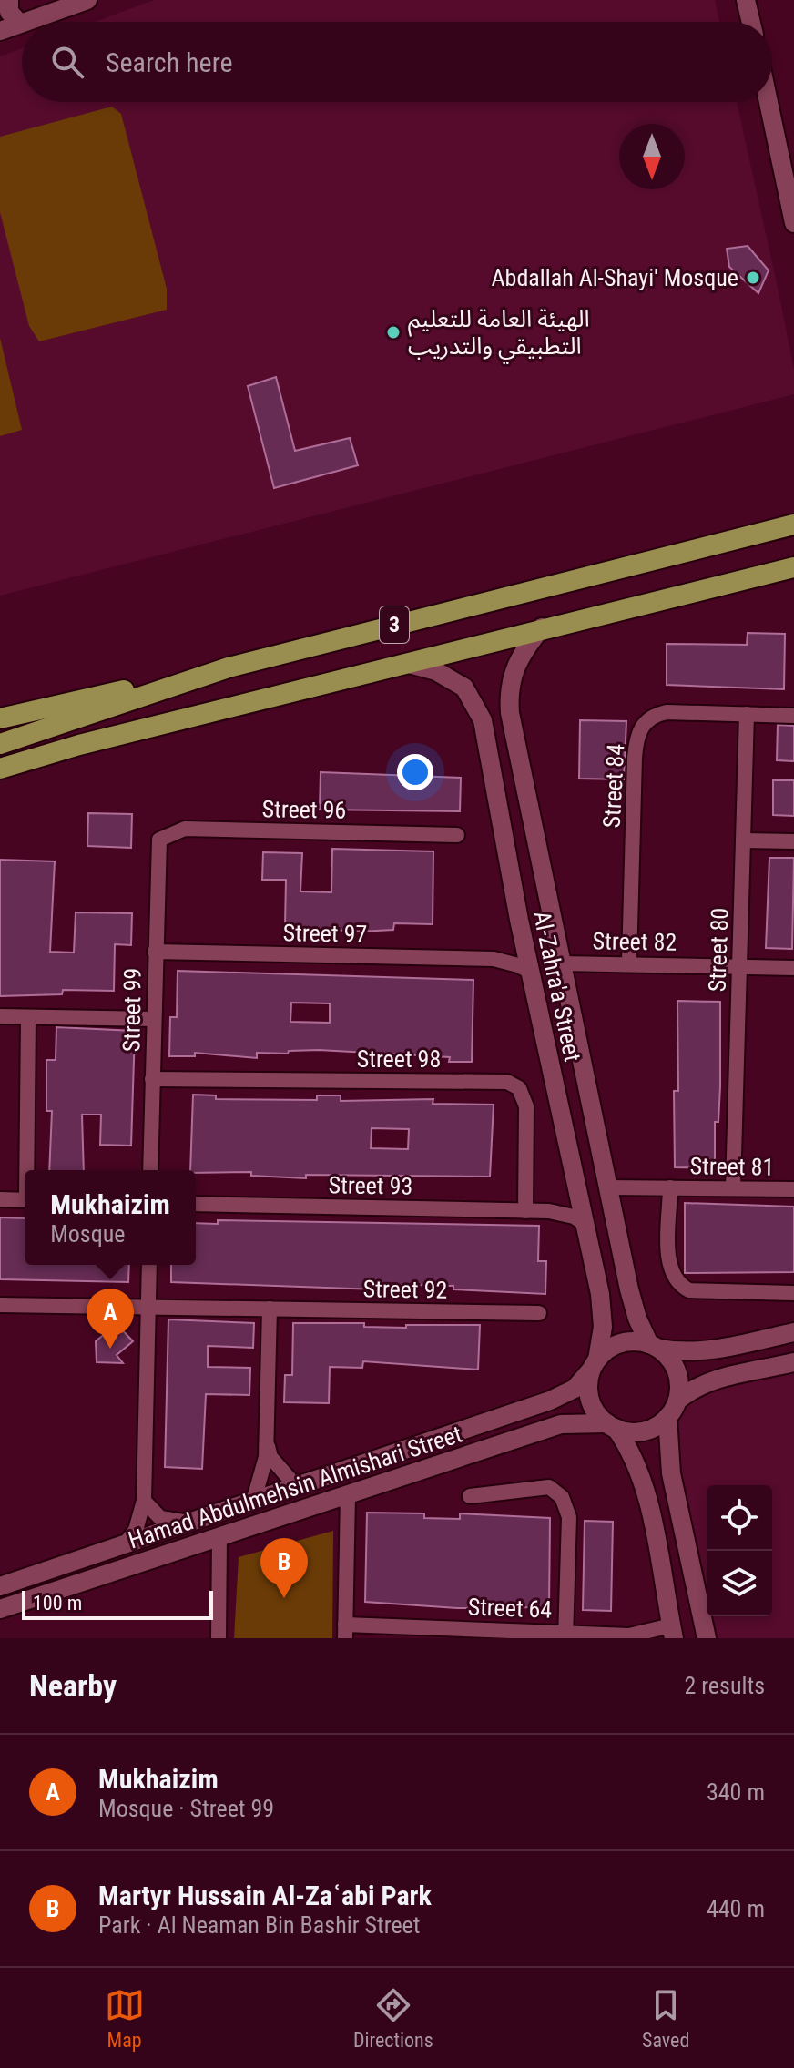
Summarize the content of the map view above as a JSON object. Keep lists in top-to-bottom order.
{
  "streets": {
    "main road": ["3"],
    "street": [
      "Street 84",
      "Street 96",
      "Street 97",
      "Street 82",
      "Street 80",
      "Al-Zahra'a Street",
      "Street 99",
      "Street 98",
      "Street 81",
      "Street 93",
      "Street 92",
      "Hamad Abdulmehsin Almishari Street",
      "Street 64"
    ]
  },
  "crossings": [
    ["3", "Al-Zahra'a Street"],
    ["Street 84", "Street 82"],
    ["Street 84", "Street 80"],
    ["Street 96", "Street 99"],
    ["Street 97", "Al-Zahra'a Street"],
    ["Street 97", "Street 99"],
    ["Street 82", "Street 80"],
    ["Street 82", "Al-Zahra'a Street"],
    ["Street 80", "Street 81"],
    ["Al-Zahra'a Street", "Street 81"],
    ["Al-Zahra'a Street", "Street 93"],
    ["Al-Zahra'a Street", "Hamad Abdulmehsin Almishari Street"],
    ["Street 99", "Street 98"],
    ["Street 98", "Street 93"]
  ],
  "places": ["Abdallah Al-Shayi' Mosque", "الهيئة العامة للتعليم التطبيقي والتدريب"],
  "scale_bar": "100 m",
  "north": "bottom",
  "page": {
    "search": "Search here",
    "popup": ["Mukhaizim", "Mosque"],
    "pins": ["A", "B"],
    "scale": "100 m",
    "heading": ["Nearby", "2 results"],
    "list": [
      {
        "mark": "A",
        "name": "Mukhaizim",
        "note": "Mosque · Street 99",
        "value": "340 m"
      },
      {
        "mark": "B",
        "name": "Martyr Hussain Al-Zaʿabi Park",
        "note": "Park · Al Neaman Bin Bashir Street",
        "value": "440 m"
      }
    ],
    "nav": ["Map", "Directions", "Saved"]
  }
}
